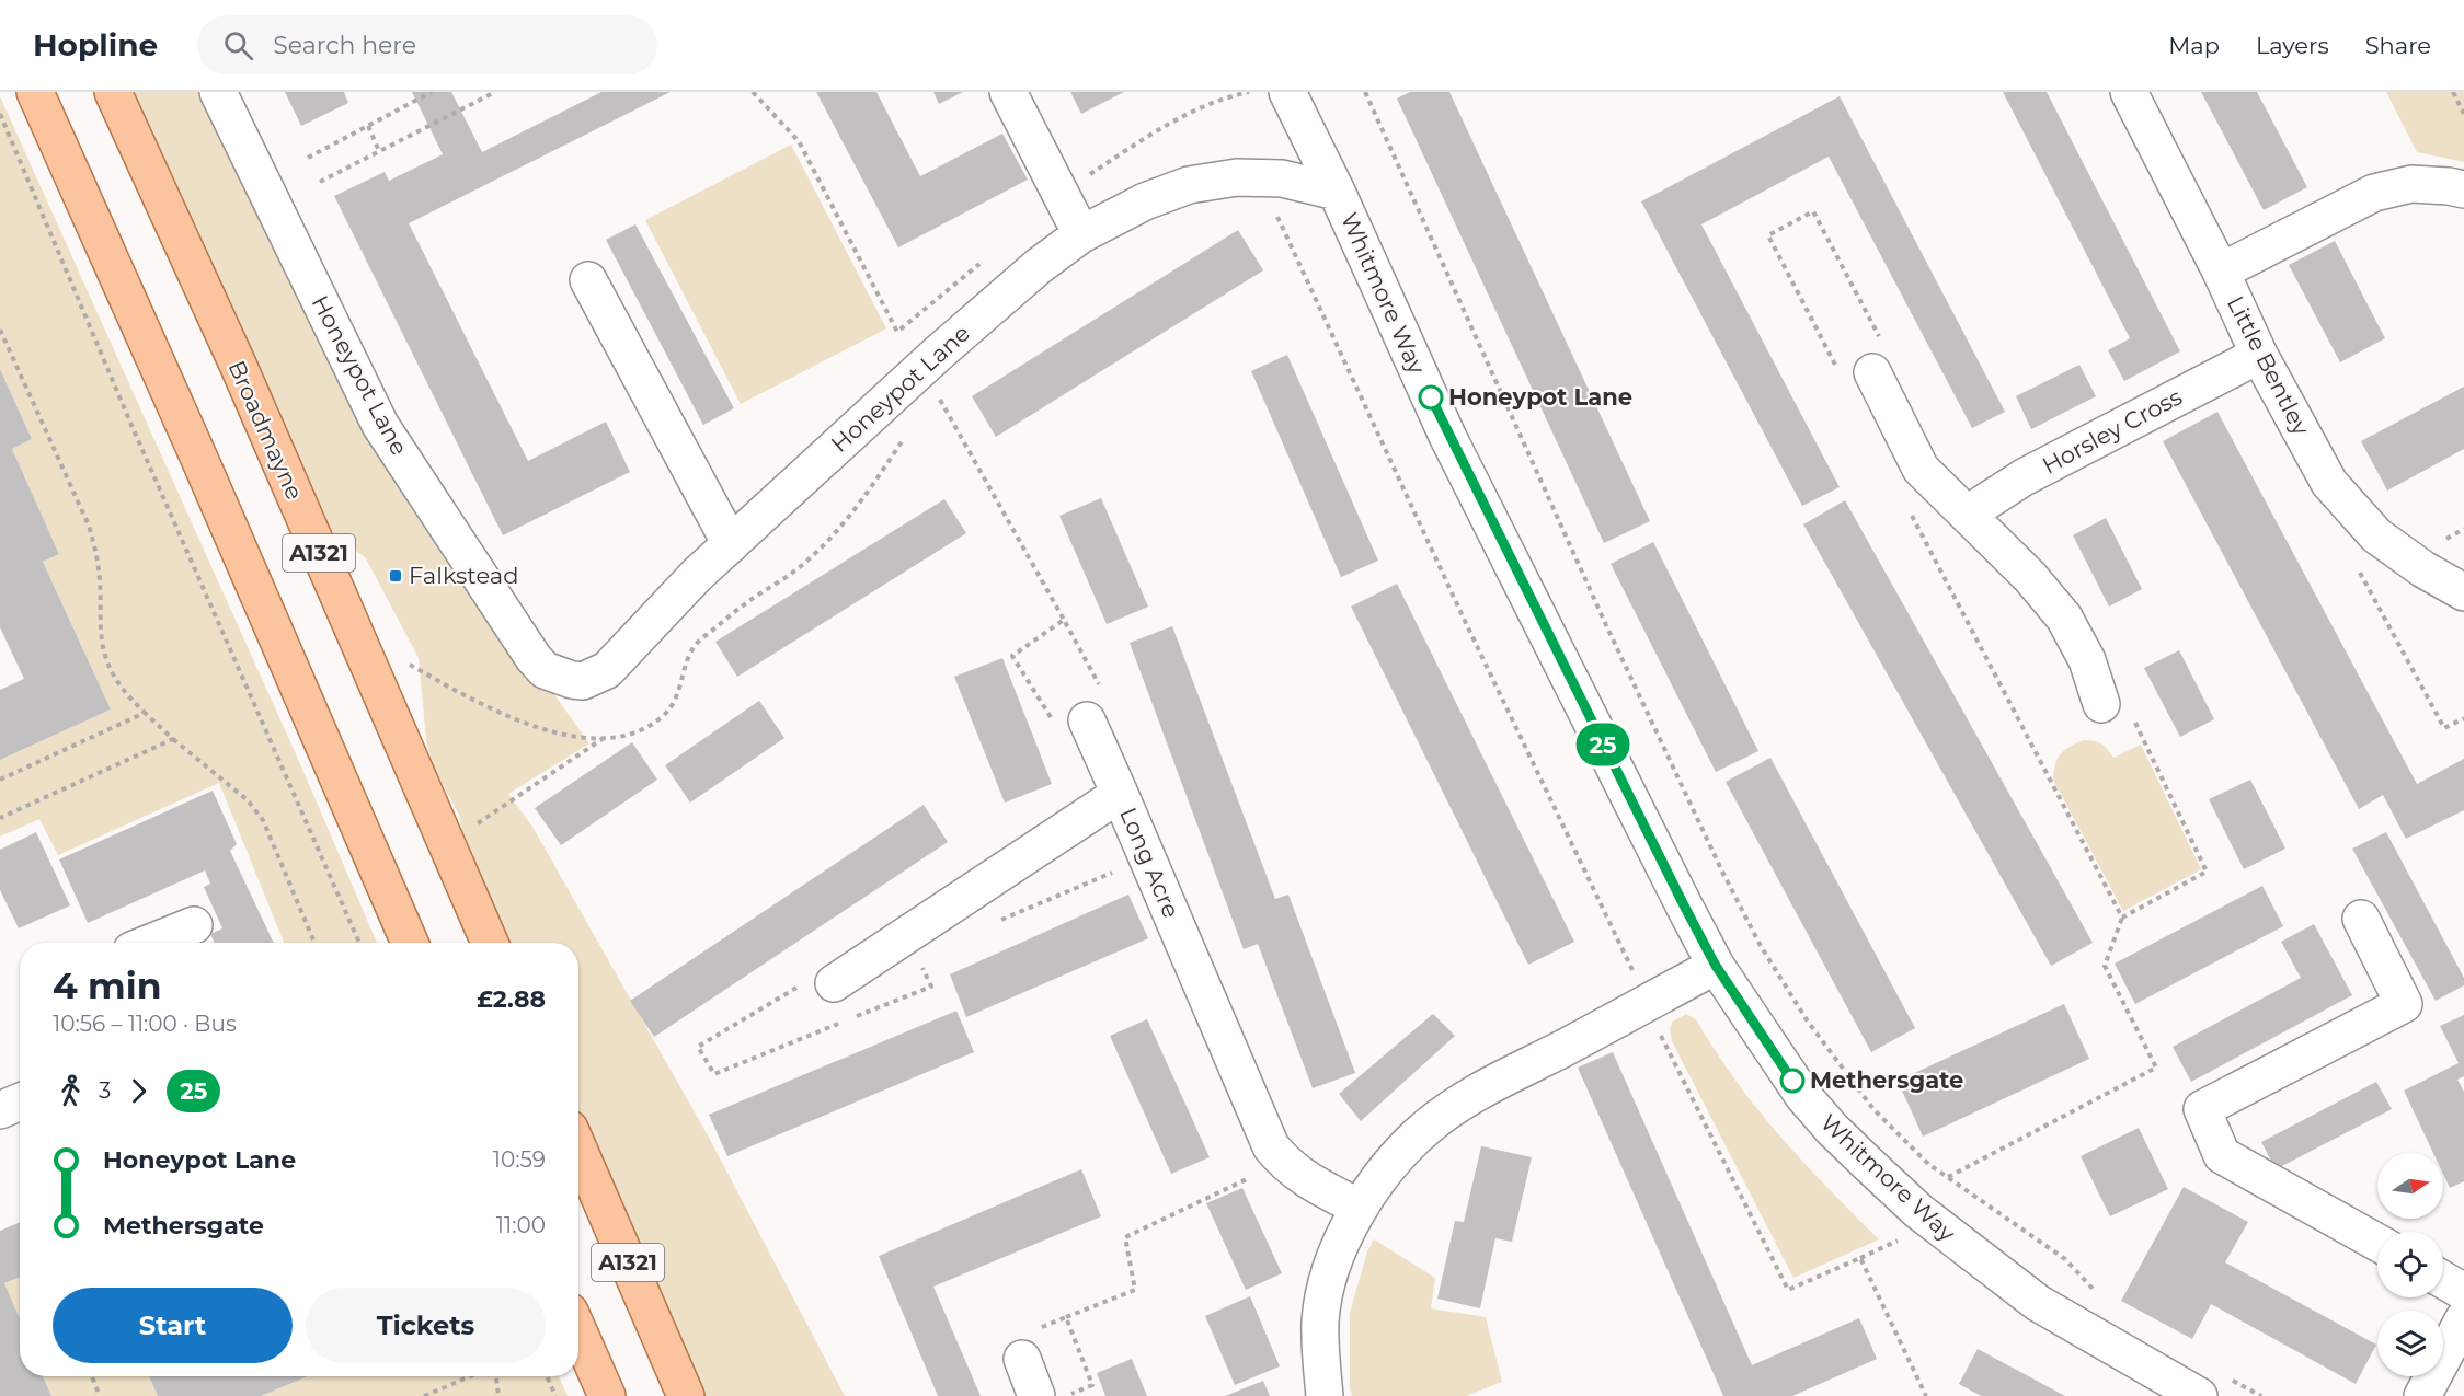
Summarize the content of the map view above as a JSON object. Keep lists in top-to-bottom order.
{
  "streets": {
    "main road": ["Broadmayne", "A1321"],
    "street": [
      "Whitmore Way",
      "Little Bentley",
      "Honeypot Lane",
      "Horsley Cross",
      "Long Acre"
    ]
  },
  "crossings": [
    ["Whitmore Way", "Honeypot Lane"],
    ["Little Bentley", "Horsley Cross"]
  ],
  "places": {
    "other": ["Honeypot Lane", "Methersgate"],
    "transit": ["Falkstead"]
  },
  "lines": ["bus line 25"],
  "north": "right",
  "page": {
    "header": "Hopline",
    "search": "Search here",
    "nav": ["Map", "Layers", "Share"],
    "on_map": "25",
    "heading": ["4 min", "10:56 – 11:00 · Bus", "£2.88"],
    "legs": ["3", "25"],
    "list": [
      {
        "name": "Honeypot Lane",
        "value": "10:59"
      },
      {
        "name": "Methersgate",
        "value": "11:00"
      }
    ],
    "buttons": ["Start", "Tickets"]
  }
}
